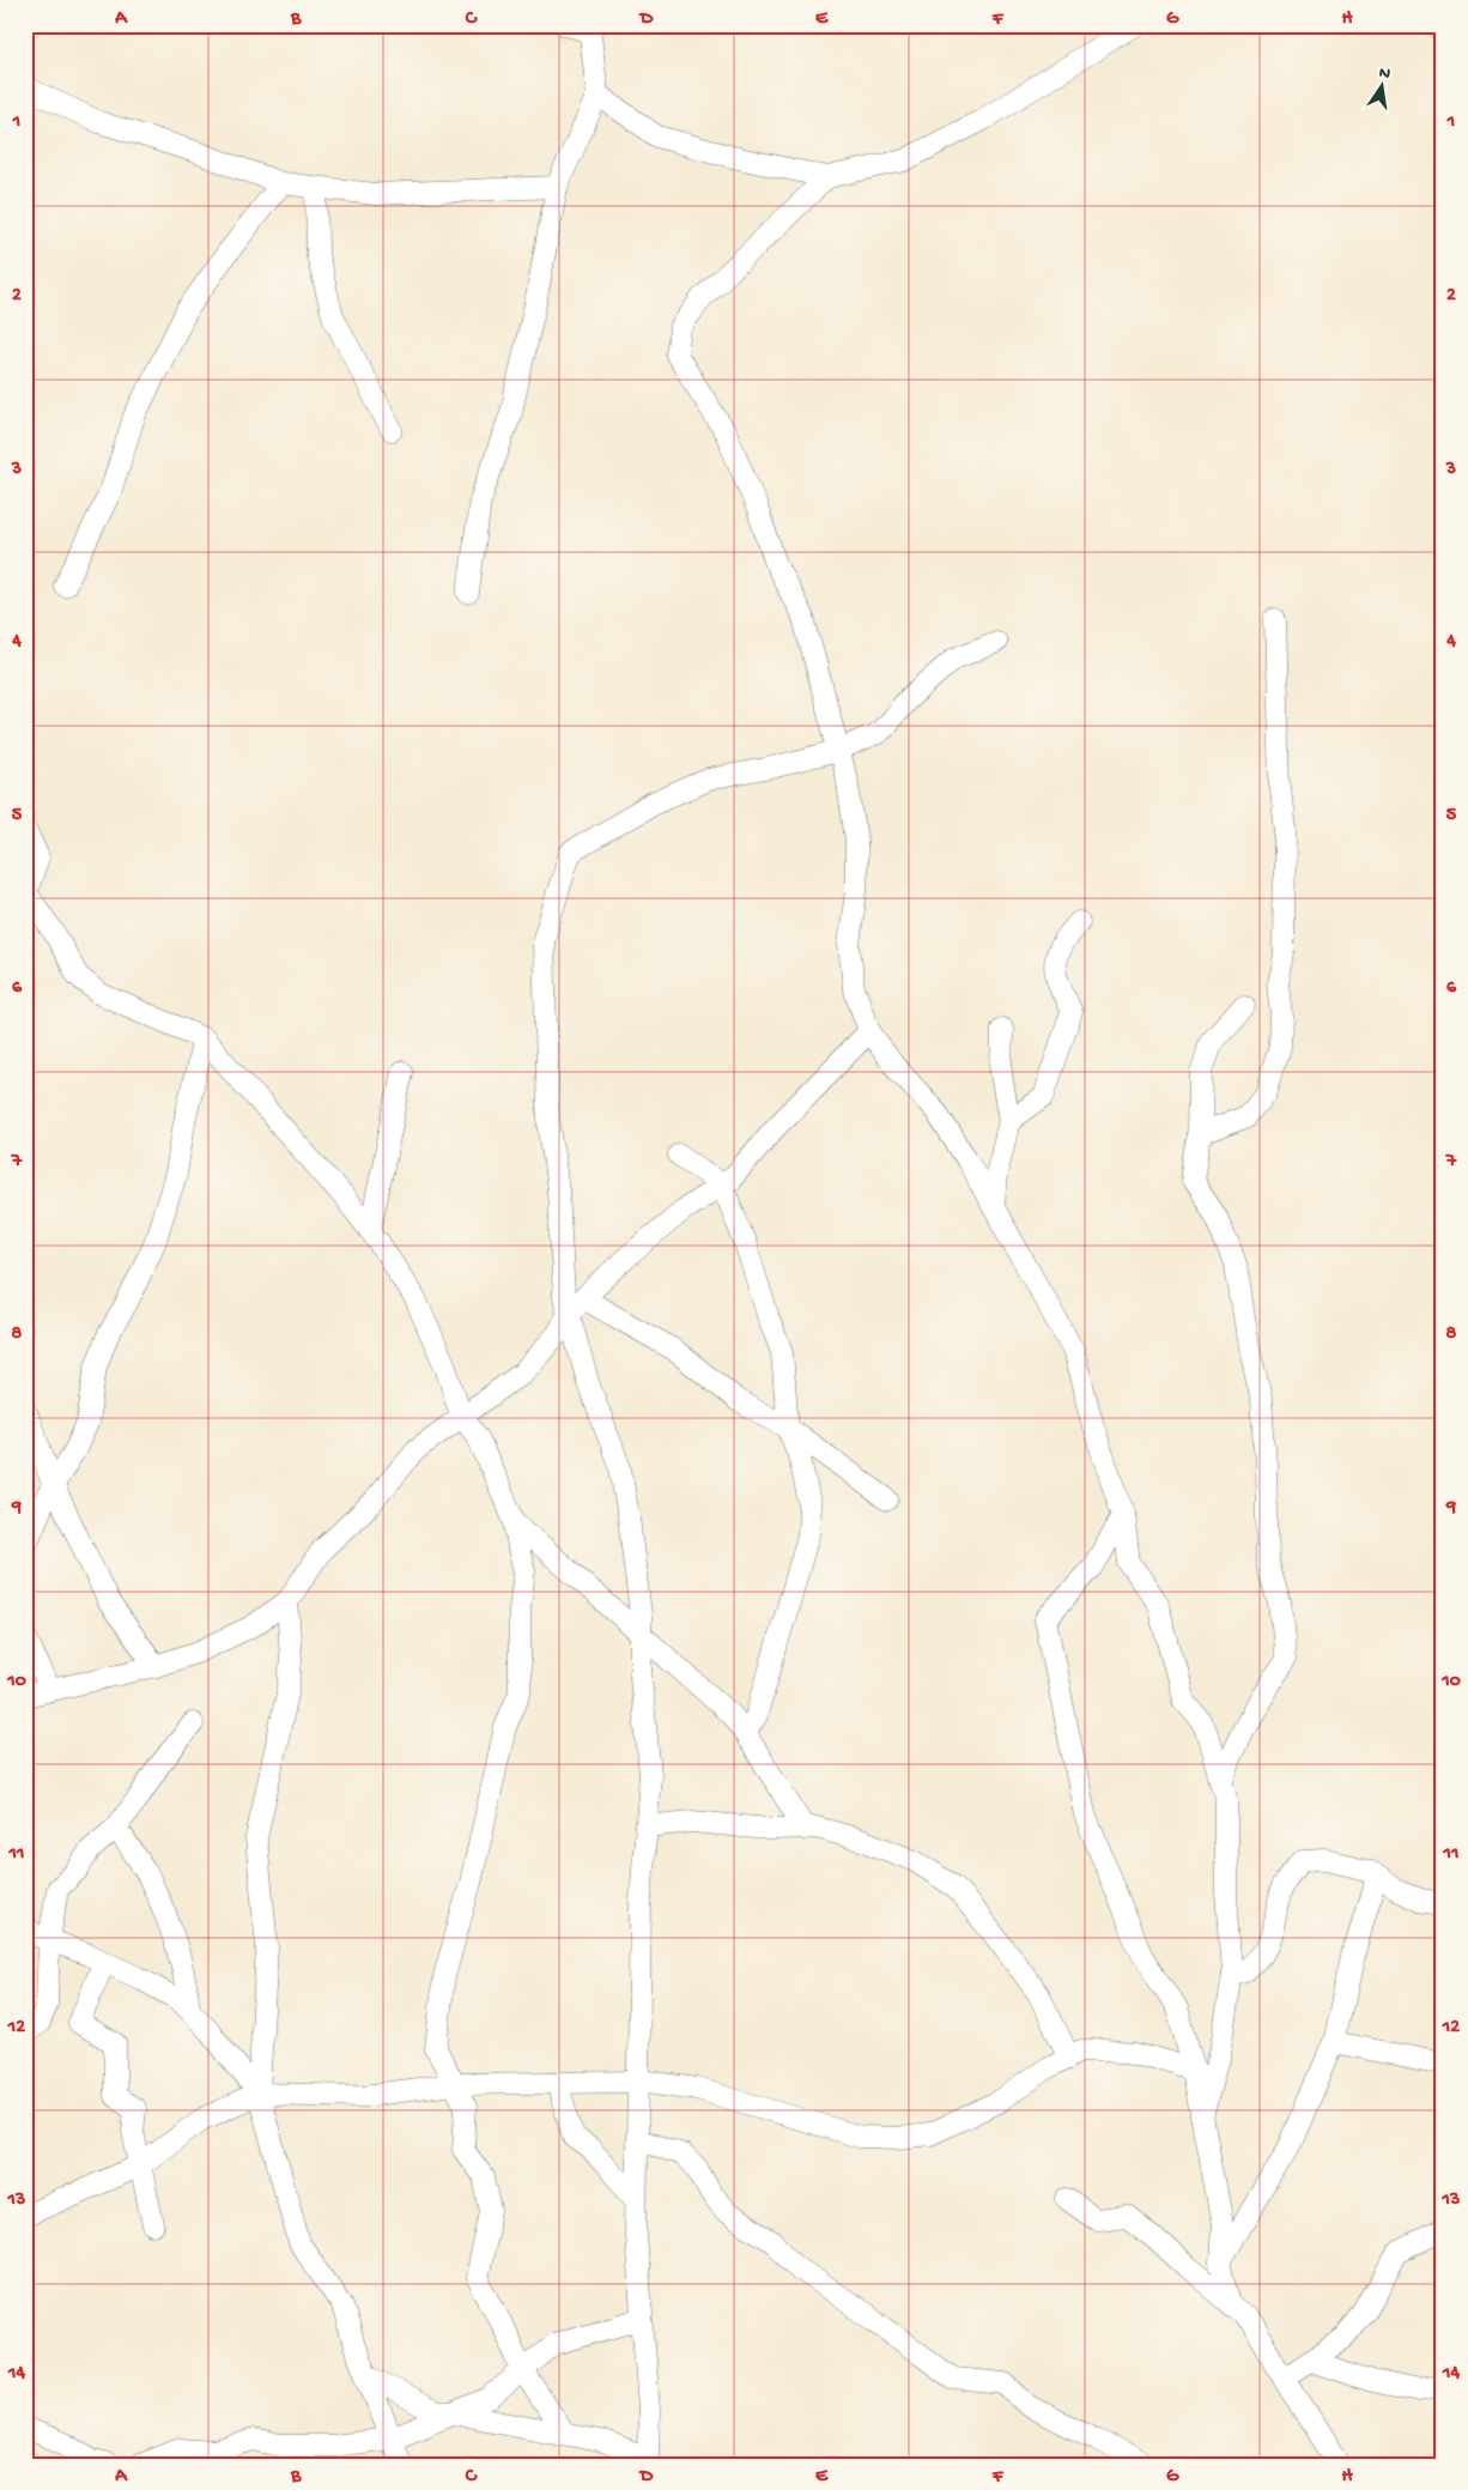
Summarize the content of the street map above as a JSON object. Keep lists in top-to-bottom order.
{
  "north": "top",
  "grid": {
    "columns": [
      "A",
      "B",
      "C",
      "D",
      "E",
      "F",
      "G",
      "H"
    ],
    "rows": [
      "1",
      "2",
      "3",
      "4",
      "5",
      "6",
      "7",
      "8",
      "9",
      "10",
      "11",
      "12",
      "13",
      "14"
    ]
  }
}
